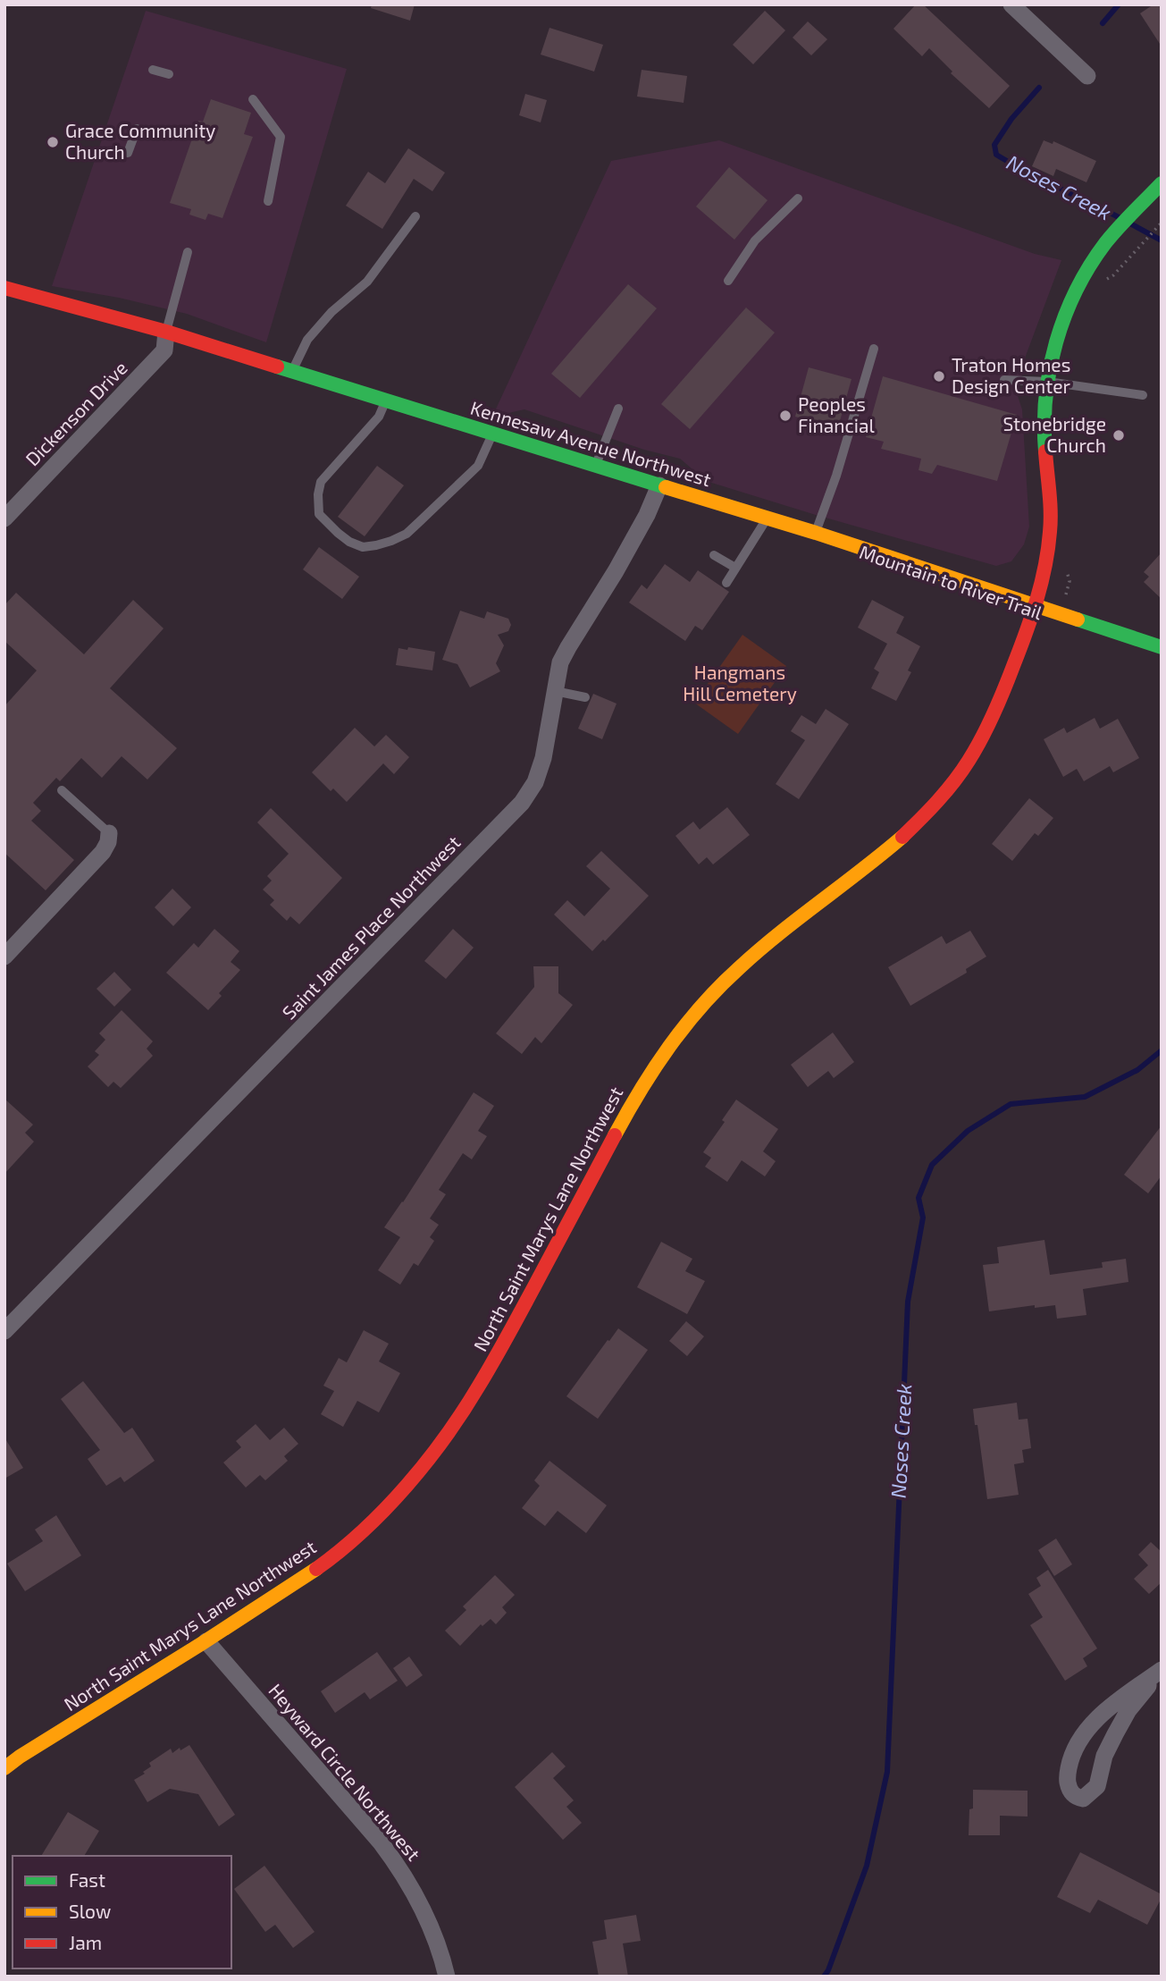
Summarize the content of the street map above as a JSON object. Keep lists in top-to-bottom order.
{
  "streets": {
    "street": [
      "Dickenson Drive",
      "Kennesaw Avenue Northwest",
      "Saint James Place Northwest",
      "North Saint Marys Lane Northwest",
      "Heyward Circle Northwest"
    ],
    "path": ["Mountain to River Trail"]
  },
  "crossings": [
    ["Dickenson Drive", "Kennesaw Avenue Northwest"],
    ["Kennesaw Avenue Northwest", "Mountain to River Trail"],
    ["Kennesaw Avenue Northwest", "Saint James Place Northwest"],
    ["Kennesaw Avenue Northwest", "North Saint Marys Lane Northwest"],
    ["North Saint Marys Lane Northwest", "Heyward Circle Northwest"]
  ],
  "water": ["Noses Creek"],
  "parks": ["Hangmans Hill Cemetery"],
  "places": [
    "Grace Community Church",
    "Traton Homes Design Center",
    "Peoples Financial",
    "Stonebridge Church"
  ],
  "legend": ["Fast", "Slow", "Jam"]
}
